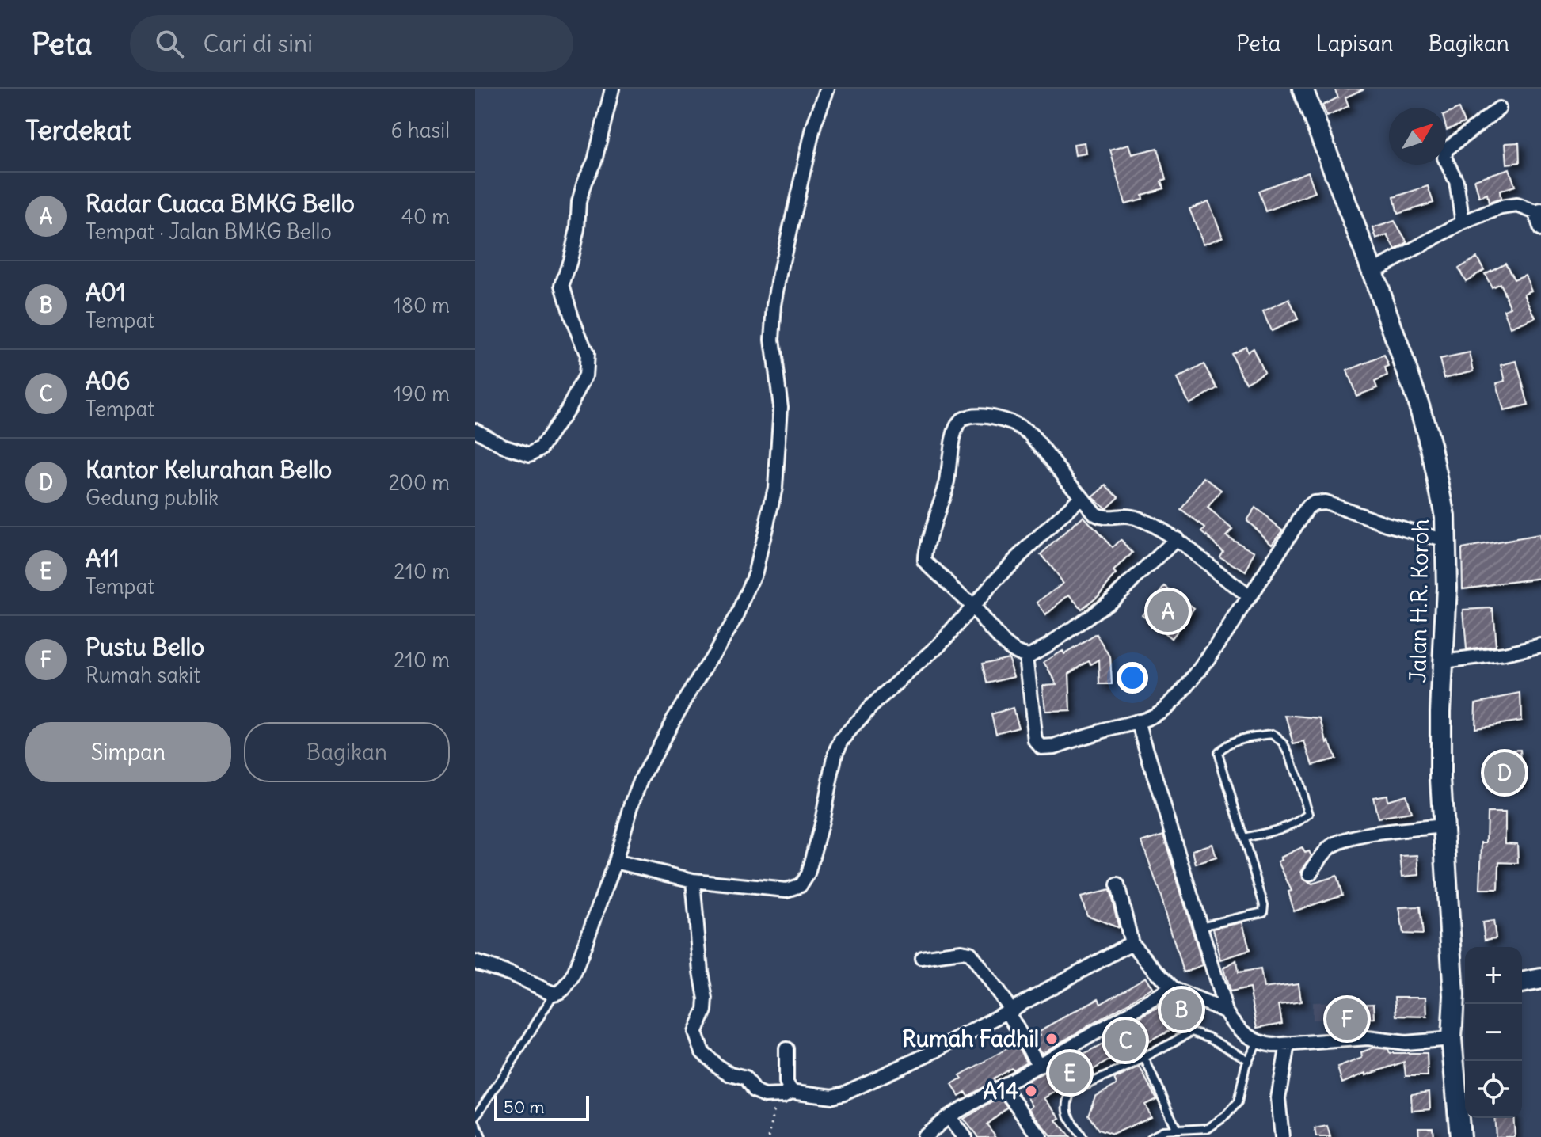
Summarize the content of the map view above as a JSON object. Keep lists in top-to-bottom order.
{
  "streets": {
    "main road": ["Jalan H.R. Koroh"]
  },
  "places": ["Rumah Fadhil", "A14"],
  "scale_bar": "50 m",
  "north": "top right",
  "page": {
    "header": "Peta",
    "search": "Cari di sini",
    "nav": ["Peta", "Lapisan", "Bagikan"],
    "heading": ["Terdekat", "6 hasil"],
    "list": [
      {
        "mark": "A",
        "name": "Radar Cuaca BMKG Bello",
        "note": "Tempat · Jalan BMKG Bello",
        "value": "40 m"
      },
      {
        "mark": "B",
        "name": "A01",
        "note": "Tempat",
        "value": "180 m"
      },
      {
        "mark": "C",
        "name": "A06",
        "note": "Tempat",
        "value": "190 m"
      },
      {
        "mark": "D",
        "name": "Kantor Kelurahan Bello",
        "note": "Gedung publik",
        "value": "200 m"
      },
      {
        "mark": "E",
        "name": "A11",
        "note": "Tempat",
        "value": "210 m"
      },
      {
        "mark": "F",
        "name": "Pustu Bello",
        "note": "Rumah sakit",
        "value": "210 m"
      }
    ],
    "pins": [
      "A",
      "D",
      "B",
      "F",
      "C",
      "E"
    ],
    "buttons": ["Simpan", "Bagikan"],
    "map_buttons": ["+", "−"],
    "scale": "50 m"
  }
}
